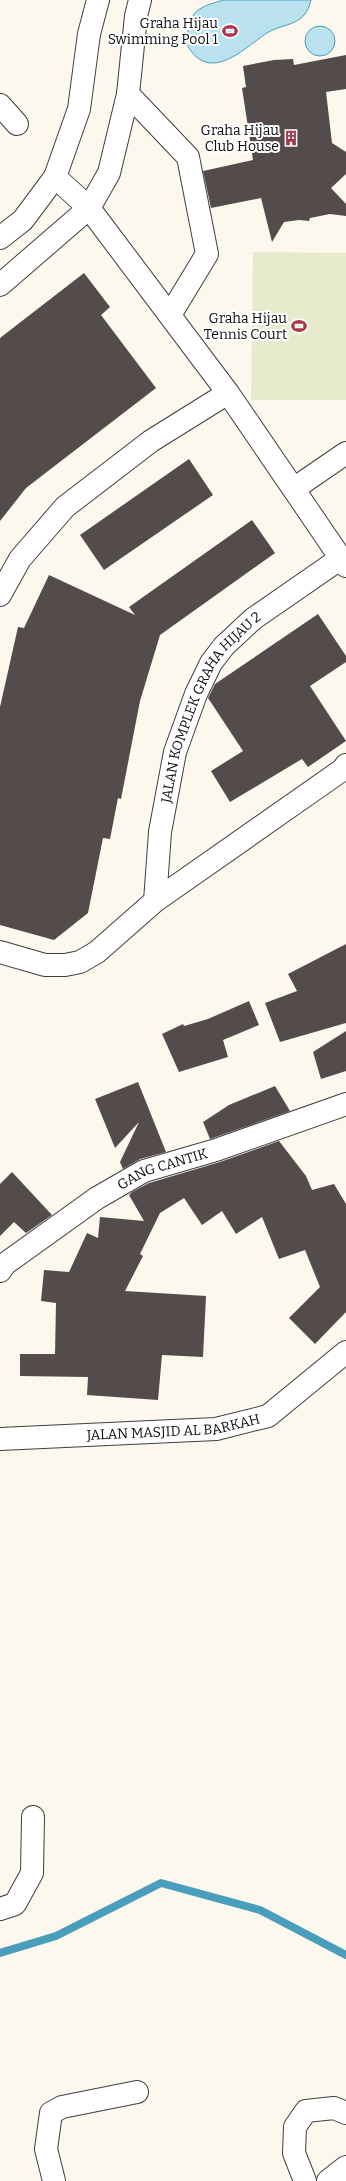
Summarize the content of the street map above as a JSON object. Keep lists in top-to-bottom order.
{
  "streets": {
    "street": ["JALAN KOMPLEK GRAHA HIJAU 2", "GANG CANTIK", "JALAN MASJID AL BARKAH"]
  },
  "places": {
    "sports": ["Graha Hijau Swimming Pool 1", "Graha Hijau Tennis Court"],
    "building": ["Graha Hijau Club House"]
  }
}
